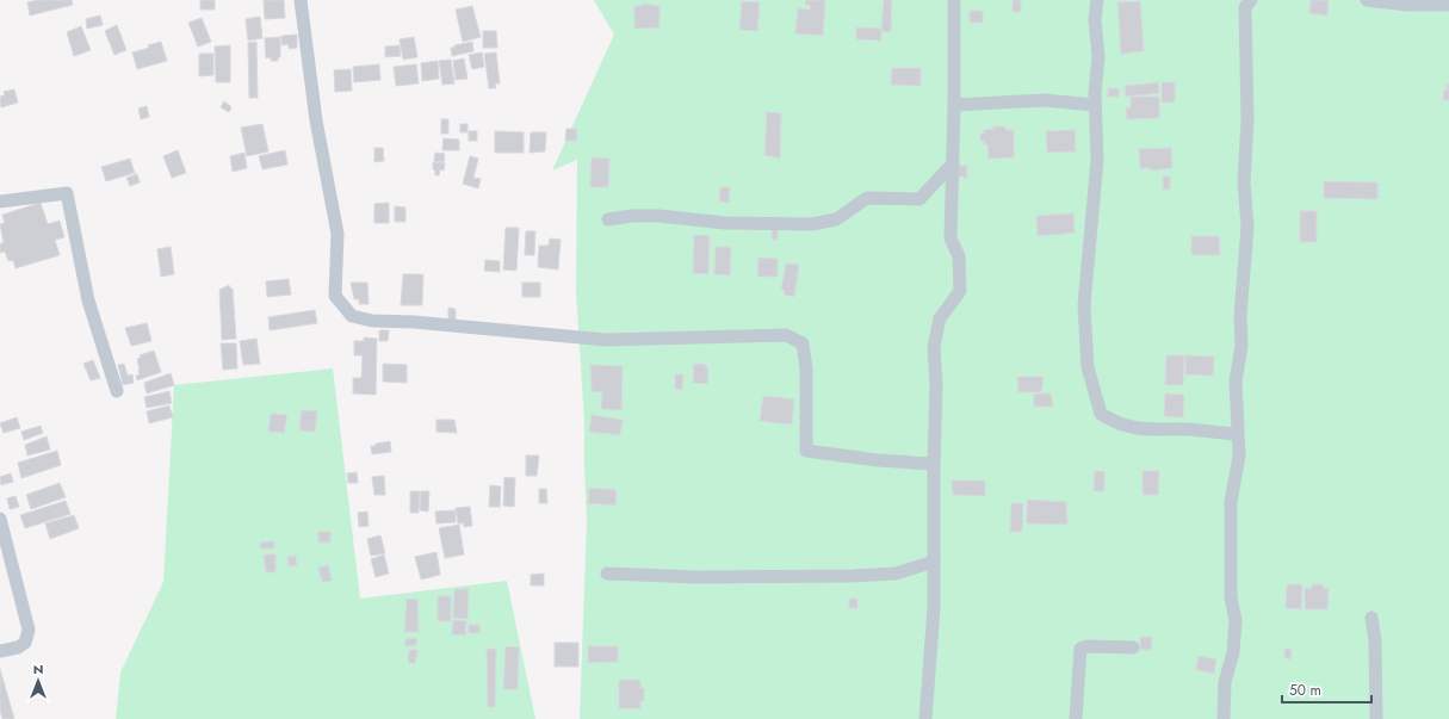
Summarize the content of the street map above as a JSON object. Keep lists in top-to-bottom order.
{
  "scale_bar": "50 m",
  "north": "top"
}
